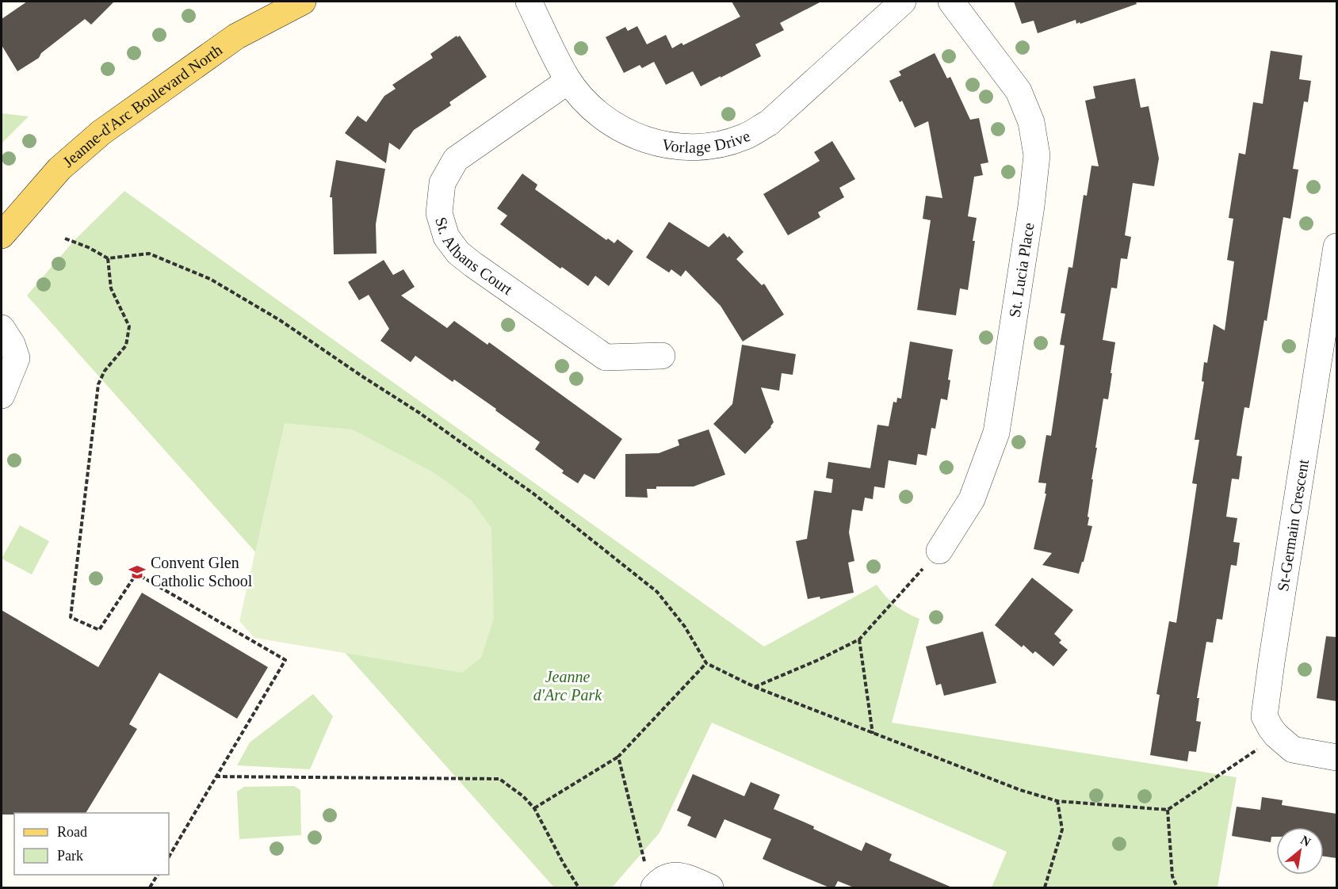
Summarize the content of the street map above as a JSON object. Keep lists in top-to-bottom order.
{
  "streets": {
    "main road": ["Jeanne-d'Arc Boulevard North"],
    "street": [
      "Vorlage Drive",
      "St. Albans Court",
      "St. Lucia Place",
      "St-Germain Crescent"
    ]
  },
  "crossings": [
    ["Vorlage Drive", "St. Albans Court"]
  ],
  "parks": ["Jeanne d'Arc Park"],
  "places": {
    "school or university": ["Convent Glen Catholic School"]
  },
  "legend": ["Road", "Park"],
  "north": "top right"
}
